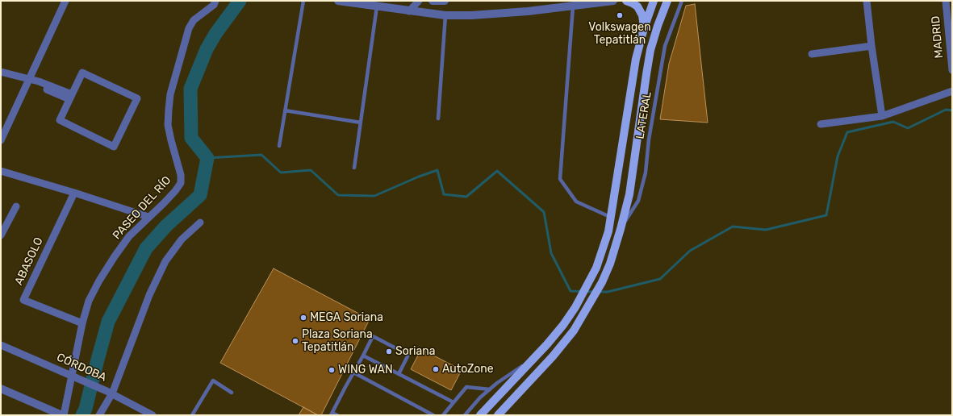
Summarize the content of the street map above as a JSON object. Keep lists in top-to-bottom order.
{
  "streets": {
    "street": [
      "MADRID",
      "PASEO DEL RÍO",
      "ABASOLO",
      "CÓRDOBA"
    ],
    "lane": ["LATERAL"]
  },
  "crossings": [
    ["PASEO DEL RÍO", "ABASOLO"],
    ["PASEO DEL RÍO", "CÓRDOBA"]
  ],
  "places": [
    "Volkswagen Tepatitlán",
    "MEGA Soriana",
    "Plaza Soriana Tepatitlán",
    "Soriana",
    "AutoZone",
    "WING WAN"
  ]
}
